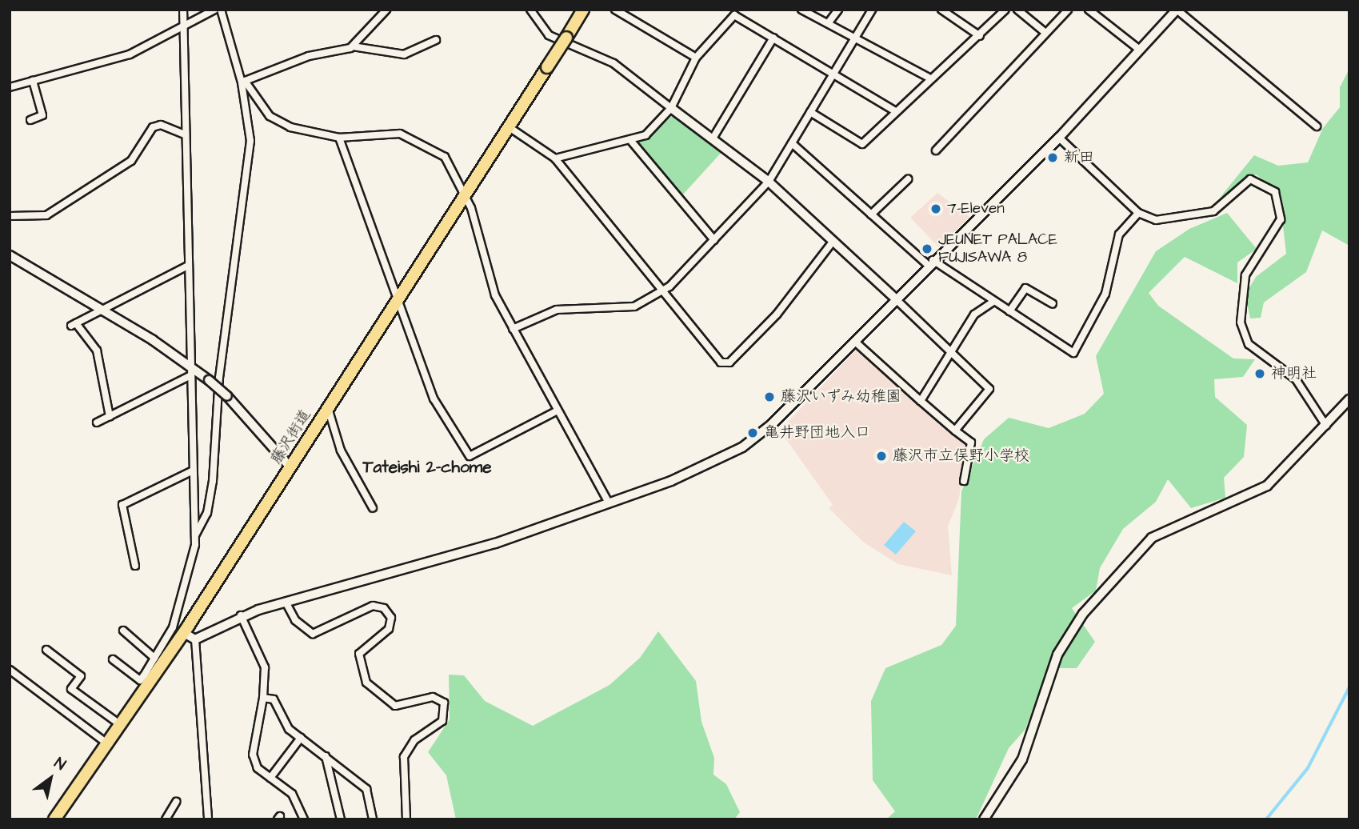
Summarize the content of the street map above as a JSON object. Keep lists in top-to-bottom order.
{
  "streets": {
    "highway": ["藤沢街道"]
  },
  "districts": ["Tateishi 2-chome"],
  "places": [
    "新田",
    "7-Eleven",
    "JEUNET PALACE FUJISAWA 8",
    "神明社",
    "藤沢いずみ幼稚園",
    "亀井野団地入口",
    "藤沢市立俣野小学校"
  ],
  "north": "top right"
}
